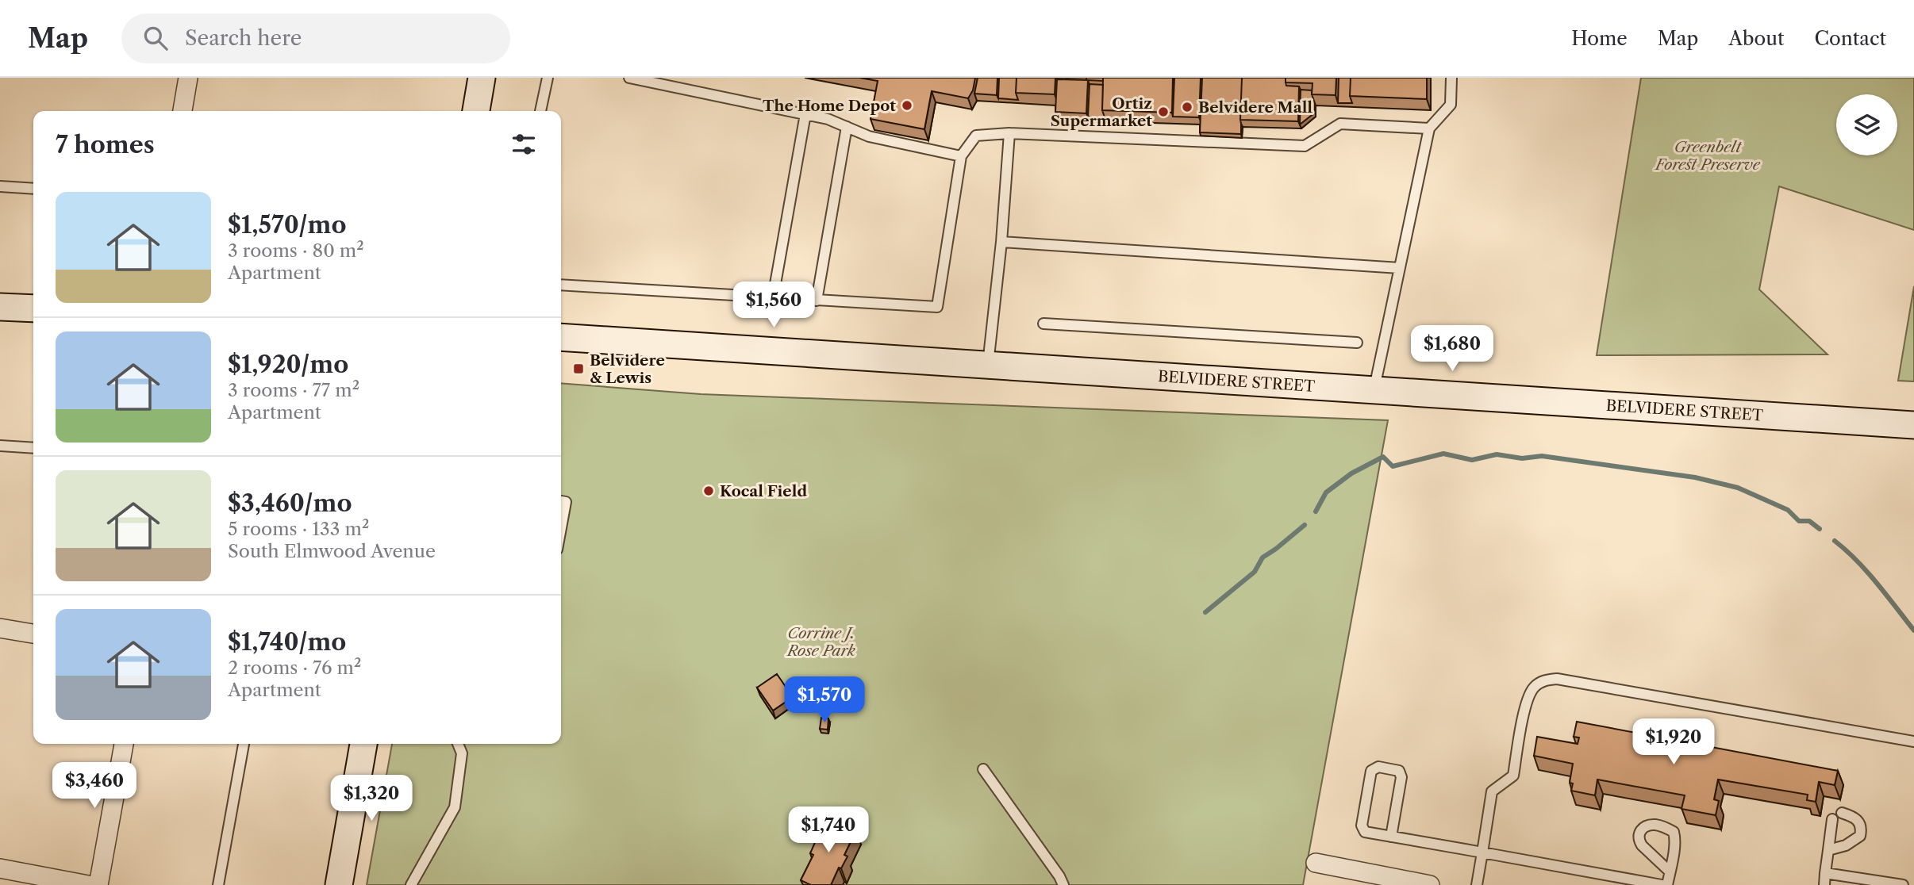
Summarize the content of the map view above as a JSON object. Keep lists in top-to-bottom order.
{
  "streets": {
    "main road": ["BELVIDERE STREET"]
  },
  "parks": ["Greenbelt Forest Preserve", "Corrine J. Rose Park"],
  "places": {
    "other": [
      "The Home Depot",
      "Belvidere Mall",
      "Ortiz Supermarket",
      "Kocal Field"
    ],
    "transit": ["Belvidere & Lewis"]
  },
  "page": {
    "header": "Map",
    "search": "Search here",
    "nav": [
      "Home",
      "Map",
      "About",
      "Contact"
    ],
    "heading": "7 homes",
    "list": [
      {
        "name": "$1,570/mo",
        "note": "3 rooms · 80 m² · Apartment"
      },
      {
        "name": "$1,920/mo",
        "note": "3 rooms · 77 m² · Apartment"
      },
      {
        "name": "$3,460/mo",
        "note": "5 rooms · 133 m² · South Elmwood Avenue"
      },
      {
        "name": "$1,740/mo",
        "note": "2 rooms · 76 m² · Apartment"
      }
    ],
    "price": [
      "$1,560",
      "$1,680",
      "$1,570",
      "$1,920",
      "$3,460",
      "$1,320",
      "$1,740"
    ]
  }
}
